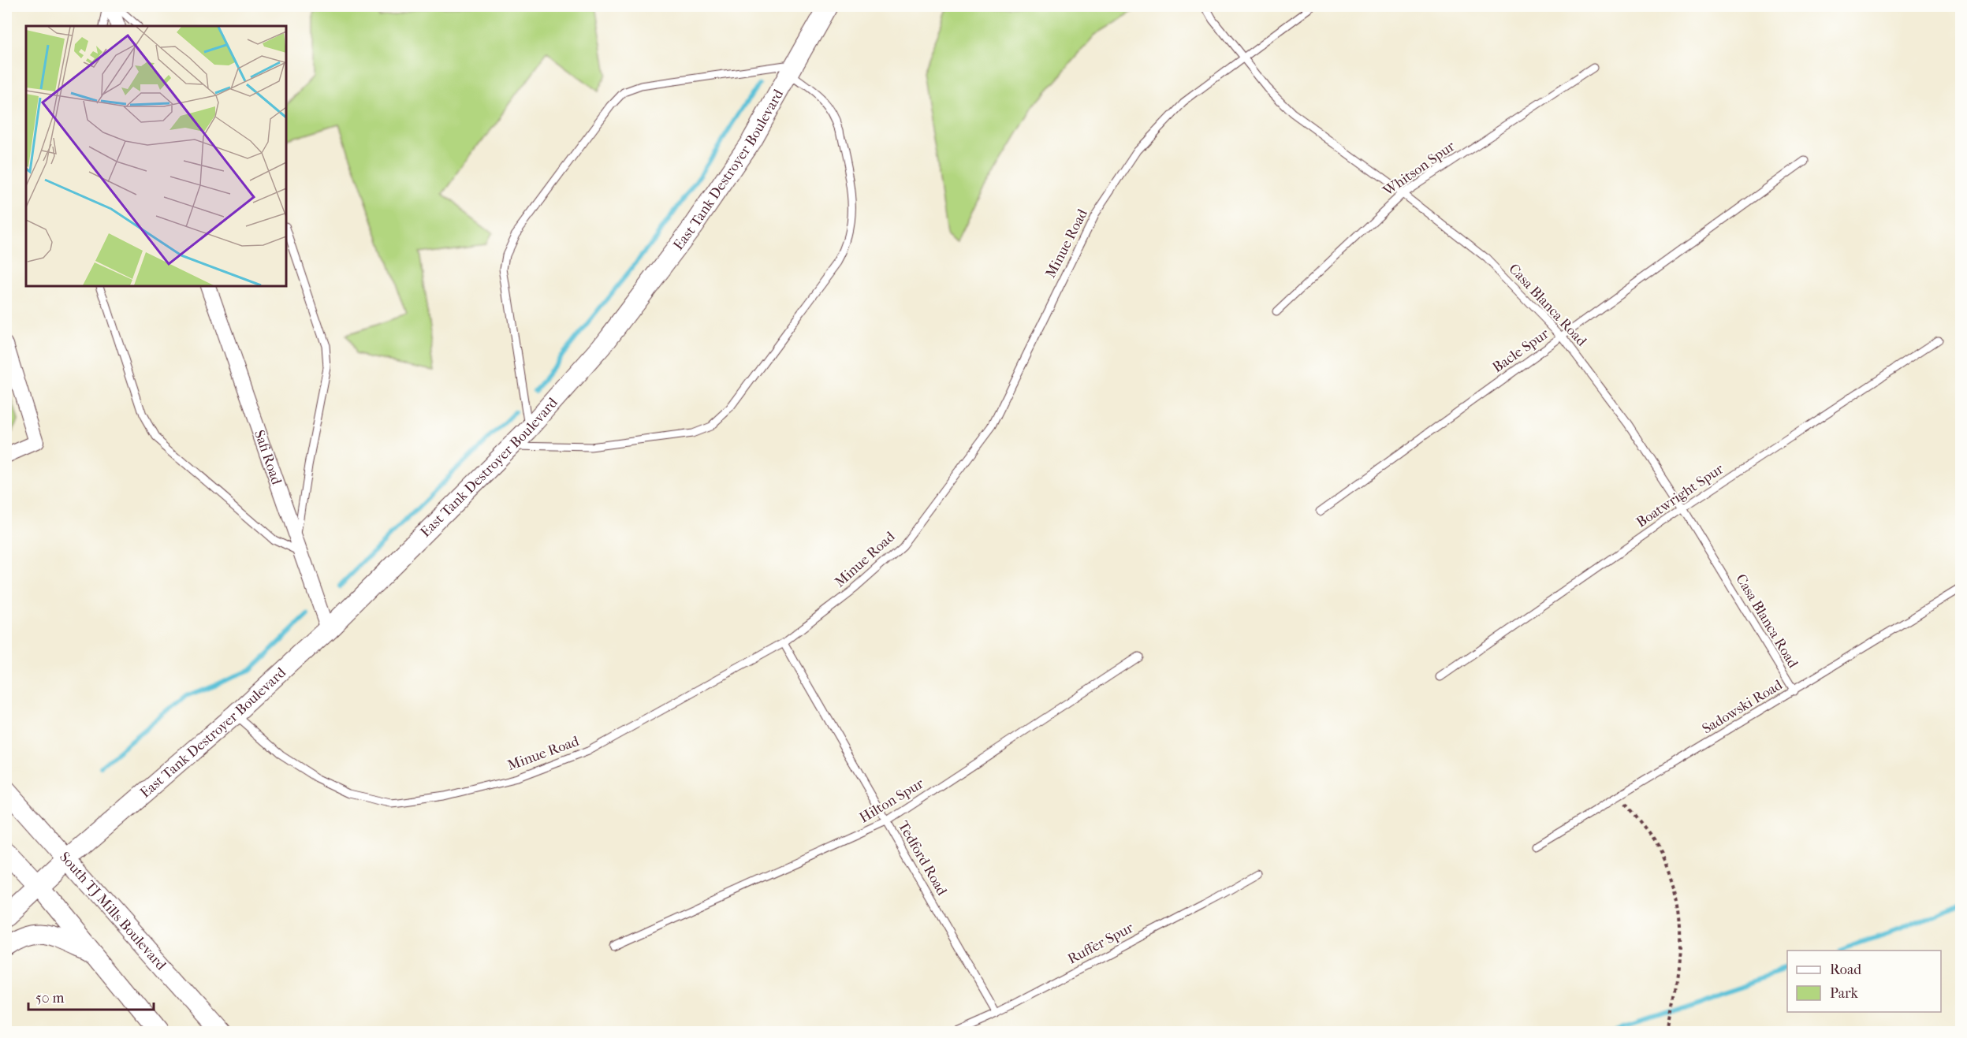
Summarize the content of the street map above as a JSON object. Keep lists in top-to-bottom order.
{
  "streets": {
    "street": ["East Tank Destroyer Boulevard", "Safi Road", "South TJ Mills Boulevard"],
    "lane": [
      "Whitson Spur",
      "Minue Road",
      "Casa Blanca Road",
      "Bacle Spur",
      "Boatwright Spur",
      "Sadowski Road",
      "Hilton Spur",
      "Tedford Road",
      "Ruffer Spur"
    ]
  },
  "crossings": [
    ["Whitson Spur", "Casa Blanca Road"],
    ["East Tank Destroyer Boulevard", "Minue Road"],
    ["East Tank Destroyer Boulevard", "Safi Road"],
    ["East Tank Destroyer Boulevard", "South TJ Mills Boulevard"],
    ["Minue Road", "Casa Blanca Road"],
    ["Minue Road", "Tedford Road"],
    ["Casa Blanca Road", "Bacle Spur"],
    ["Casa Blanca Road", "Boatwright Spur"],
    ["Casa Blanca Road", "Sadowski Road"],
    ["Hilton Spur", "Tedford Road"],
    ["Tedford Road", "Ruffer Spur"]
  ],
  "legend": ["Road", "Park"],
  "scale_bar": "50 m"
}
